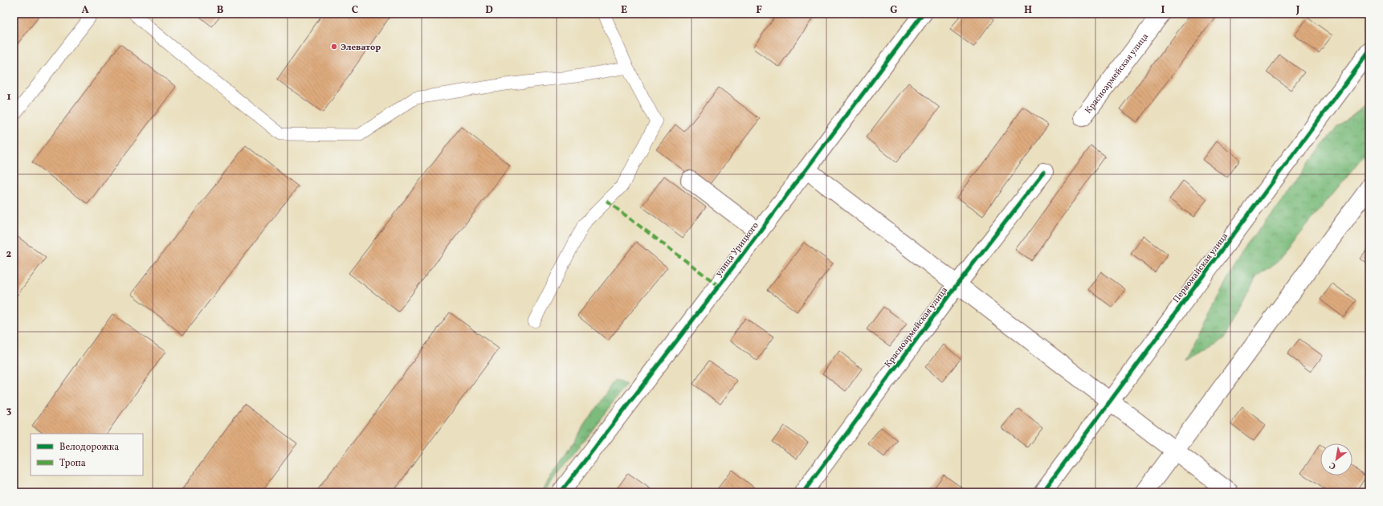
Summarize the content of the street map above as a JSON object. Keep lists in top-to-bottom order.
{
  "streets": {
    "street": ["Красноармейская улица", "улица Урицкого", "Первомайская улица"]
  },
  "places": ["Элеватор"],
  "legend": ["Велодорожка", "Тропа"],
  "north": "bottom left",
  "grid": {
    "columns": [
      "A",
      "B",
      "C",
      "D",
      "E",
      "F",
      "G",
      "H",
      "I",
      "J"
    ],
    "rows": ["1", "2", "3"]
  }
}
